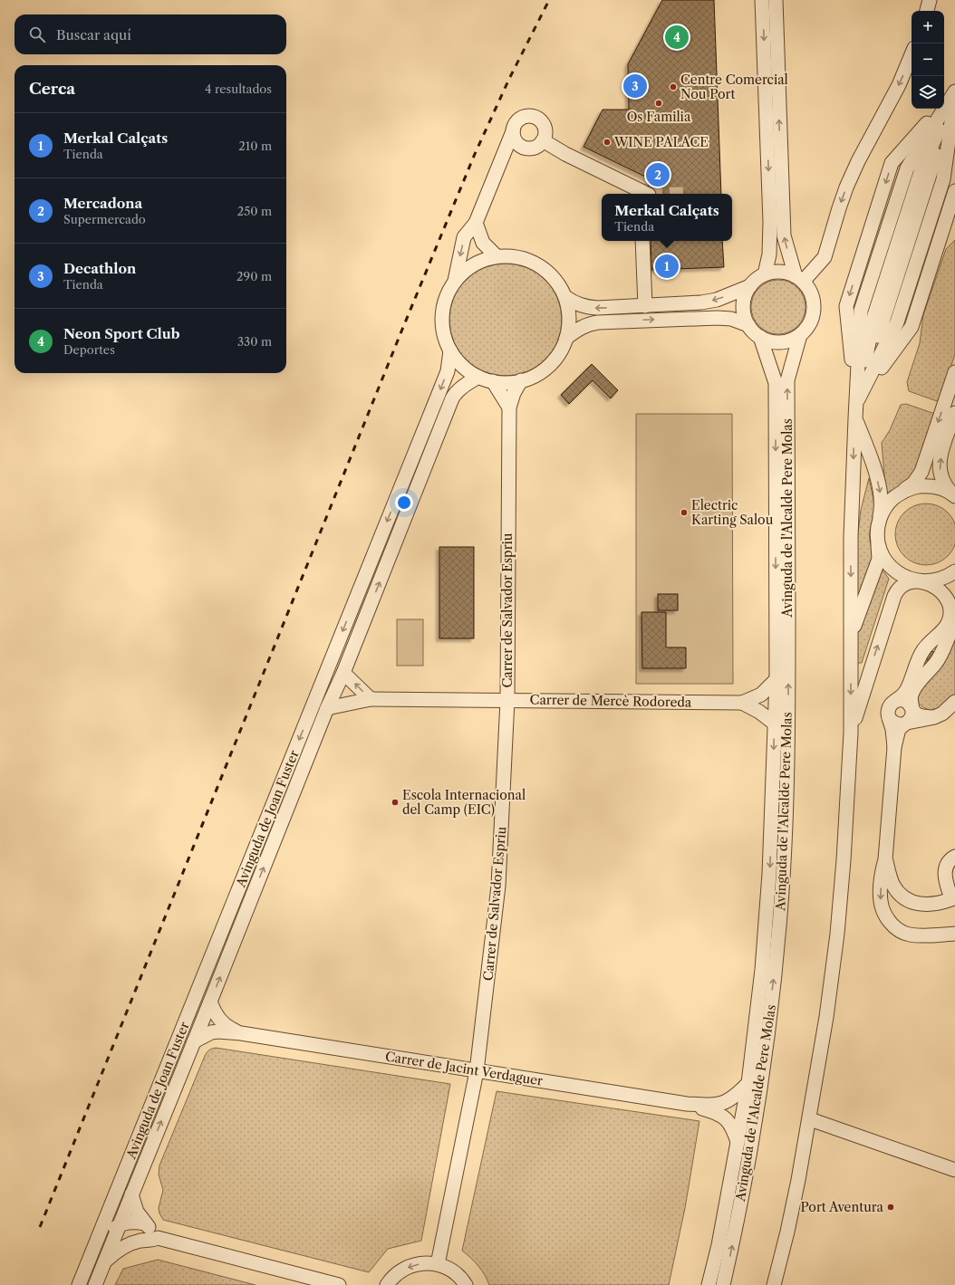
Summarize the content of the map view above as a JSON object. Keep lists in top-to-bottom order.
{
  "streets": {
    "street": [
      "Avinguda de l'Alcalde Pere Molas",
      "Carrer de Salvador Espriu",
      "Carrer de Mercè Rodoreda",
      "Avinguda de Joan Fuster",
      "Carrer de Jacint Verdaguer"
    ]
  },
  "crossings": [
    ["Avinguda de l'Alcalde Pere Molas", "Carrer de Mercè Rodoreda"],
    ["Avinguda de l'Alcalde Pere Molas", "Carrer de Jacint Verdaguer"],
    ["Carrer de Salvador Espriu", "Carrer de Mercè Rodoreda"],
    ["Carrer de Salvador Espriu", "Avinguda de Joan Fuster"],
    ["Carrer de Salvador Espriu", "Carrer de Jacint Verdaguer"],
    ["Carrer de Mercè Rodoreda", "Avinguda de Joan Fuster"],
    ["Avinguda de Joan Fuster", "Carrer de Jacint Verdaguer"]
  ],
  "places": [
    "Centre Comercial Nou Port",
    "Os Familia",
    "WINE PALACE",
    "Electric Karting Salou",
    "Escola Internacional del Camp (EIC)",
    "Port Aventura"
  ],
  "page": {
    "map_buttons": ["+", "−"],
    "search": "Buscar aquí",
    "pins": [
      "4",
      "3",
      "2",
      "1"
    ],
    "heading": ["Cerca", "4 resultados"],
    "list": [
      {
        "mark": "1",
        "name": "Merkal Calçats",
        "note": "Tienda",
        "value": "210 m"
      },
      {
        "mark": "2",
        "name": "Mercadona",
        "note": "Supermercado",
        "value": "250 m"
      },
      {
        "mark": "3",
        "name": "Decathlon",
        "note": "Tienda",
        "value": "290 m"
      },
      {
        "mark": "4",
        "name": "Neon Sport Club",
        "note": "Deportes",
        "value": "330 m"
      }
    ],
    "popup": ["Merkal Calçats", "Tienda"]
  }
}
